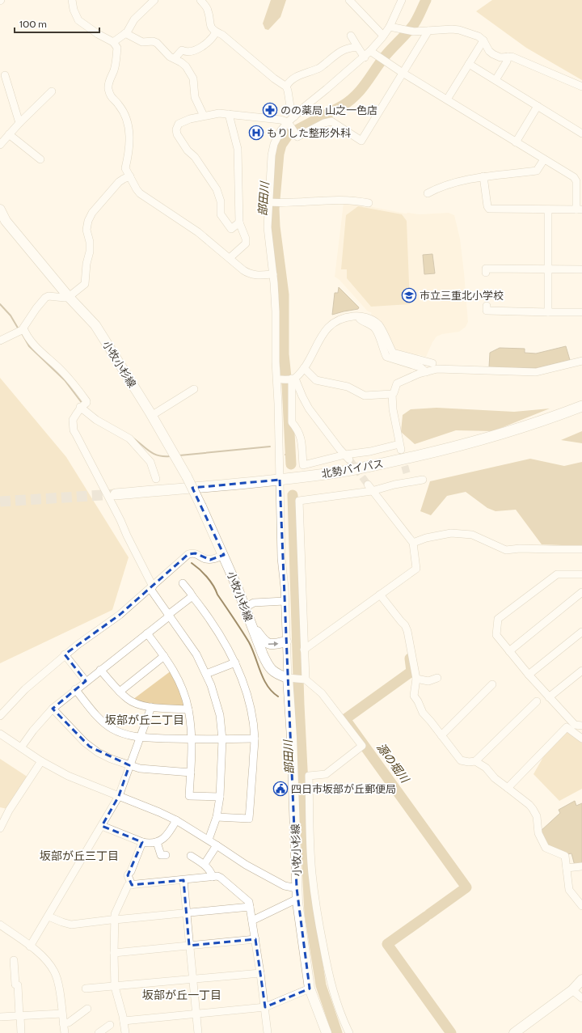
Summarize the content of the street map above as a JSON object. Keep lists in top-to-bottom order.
{
  "streets": {
    "highway": ["北勢バイパス"],
    "main road": ["小牧小杉線"]
  },
  "districts": ["坂部が丘二丁目", "坂部が丘三丁目", "坂部が丘一丁目"],
  "water": ["部田川", "源の堀川"],
  "places": {
    "pharmacy": ["のの薬局 山之一色店"],
    "hospital": ["もりした整形外科"],
    "school or university": ["市立三重北小学校"],
    "public building": ["四日市坂部が丘郵便局"]
  },
  "scale_bar": "100 m"
}
